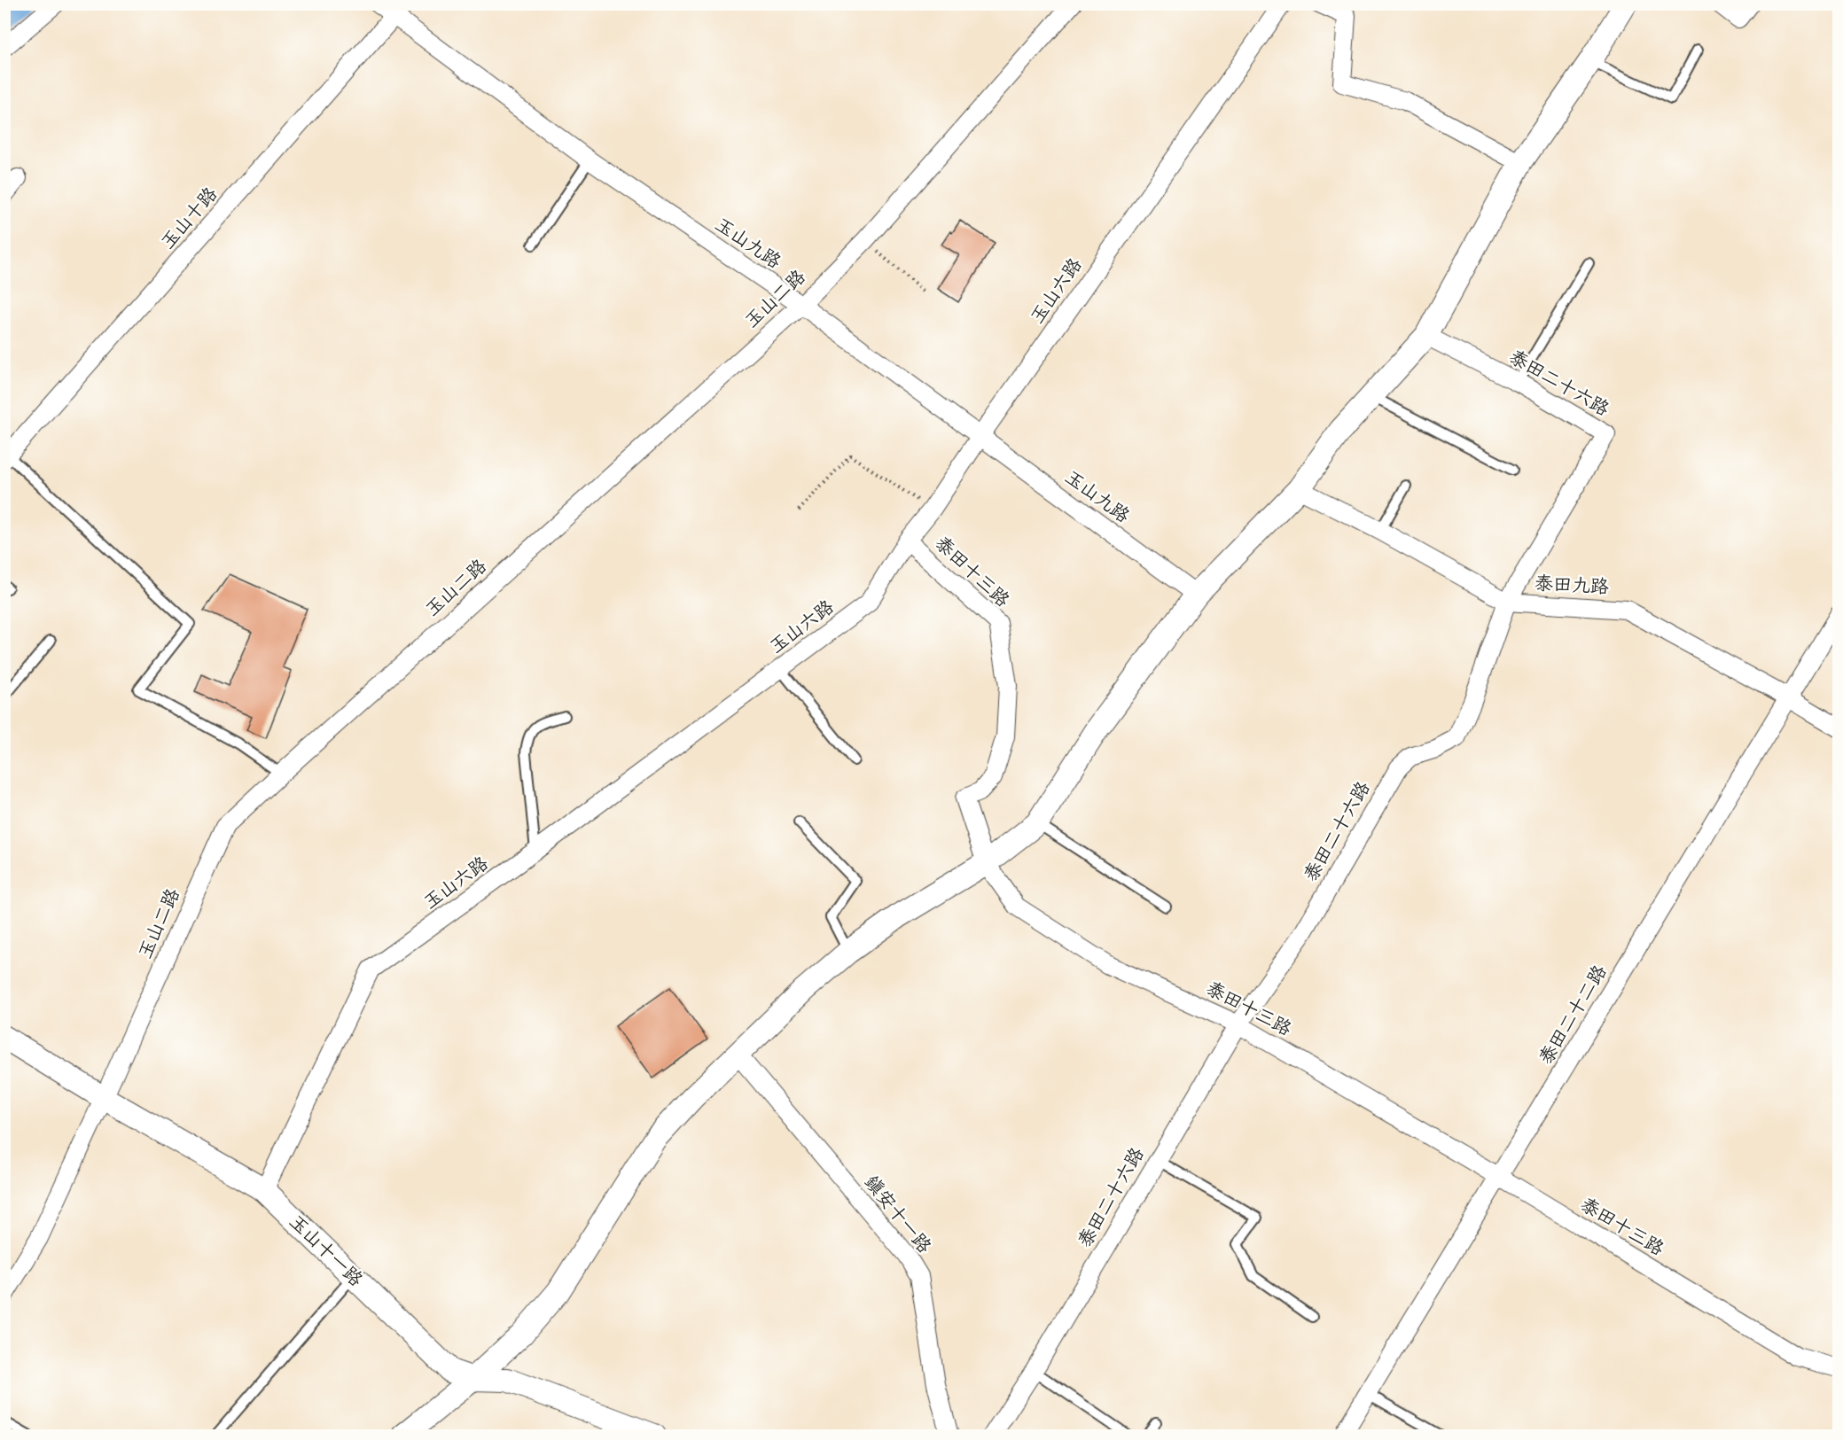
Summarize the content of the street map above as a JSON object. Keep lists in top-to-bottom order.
{
  "streets": {
    "street": [
      "玉山十路",
      "玉山九路",
      "玉山六路",
      "玉山二路",
      "泰田二十六路",
      "泰田十三路",
      "泰田九路",
      "泰田二十二路",
      "鎮安十一路",
      "玉山十一路"
    ]
  },
  "crossings": [
    ["玉山十路", "玉山九路"],
    ["玉山九路", "玉山六路"],
    ["玉山九路", "玉山二路"],
    ["玉山六路", "泰田十三路"],
    ["玉山六路", "玉山十一路"],
    ["玉山二路", "玉山十一路"],
    ["泰田二十六路", "泰田十三路"],
    ["泰田二十六路", "泰田九路"],
    ["泰田十三路", "泰田二十二路"],
    ["泰田九路", "泰田二十二路"]
  ]
}
